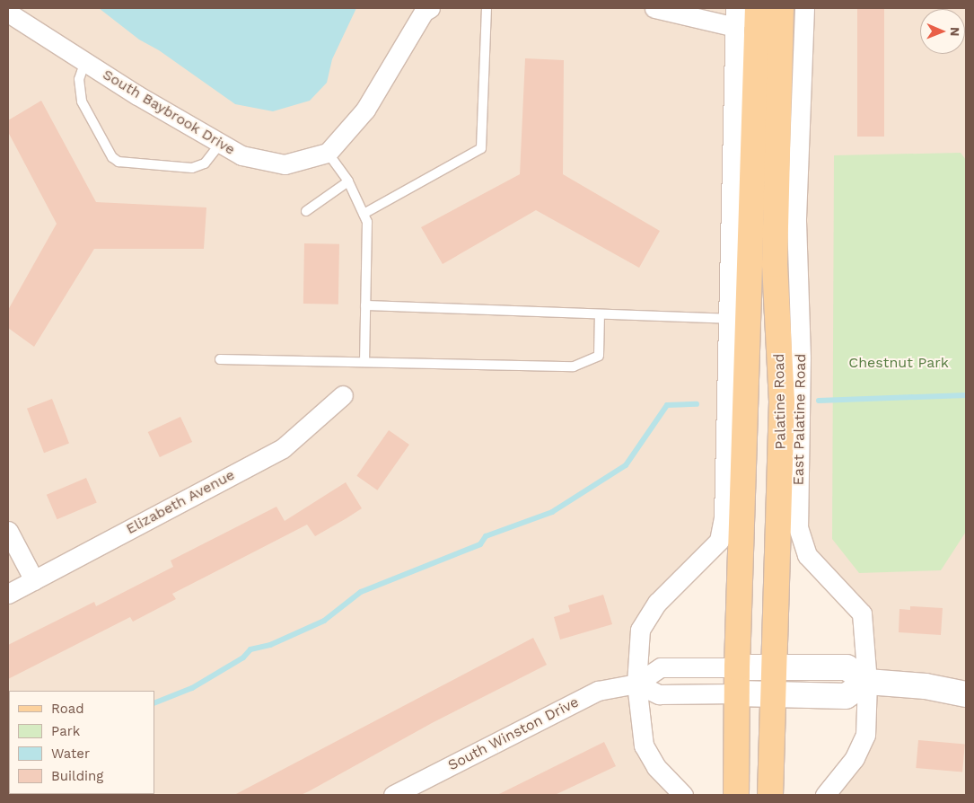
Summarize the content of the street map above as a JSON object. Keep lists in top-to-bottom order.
{
  "streets": {
    "main road": ["Palatine Road"],
    "street": [
      "South Baybrook Drive",
      "East Palatine Road",
      "Elizabeth Avenue",
      "South Winston Drive"
    ]
  },
  "parks": ["Chestnut Park"],
  "legend": [
    "Road",
    "Park",
    "Water",
    "Building"
  ],
  "north": "right"
}
